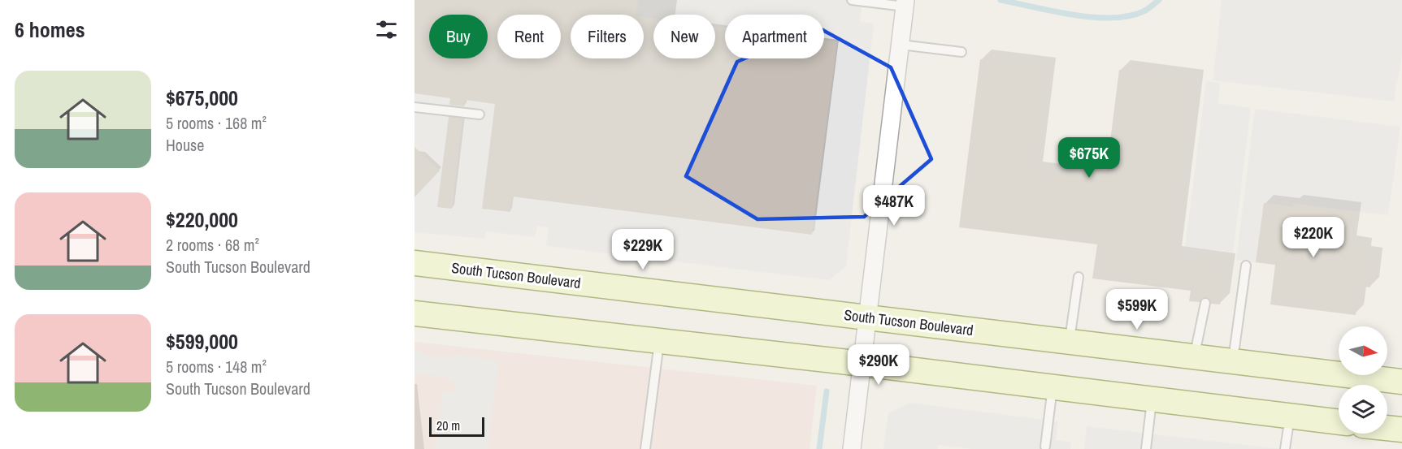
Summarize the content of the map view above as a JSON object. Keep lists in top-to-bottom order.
{
  "streets": {
    "main road": ["South Tucson Boulevard"]
  },
  "scale_bar": "20 m",
  "north": "right",
  "page": {
    "heading": "6 homes",
    "chip": [
      "Buy",
      "Rent",
      "Filters",
      "New",
      "Apartment"
    ],
    "list": [
      {
        "name": "$675,000",
        "note": "5 rooms · 168 m² · House"
      },
      {
        "name": "$220,000",
        "note": "2 rooms · 68 m² · South Tucson Boulevard"
      },
      {
        "name": "$599,000",
        "note": "5 rooms · 148 m² · South Tucson Boulevard"
      }
    ],
    "price": [
      "$675K",
      "$487K",
      "$220K",
      "$229K",
      "$599K",
      "$290K"
    ],
    "scale": "20 m"
  }
}
